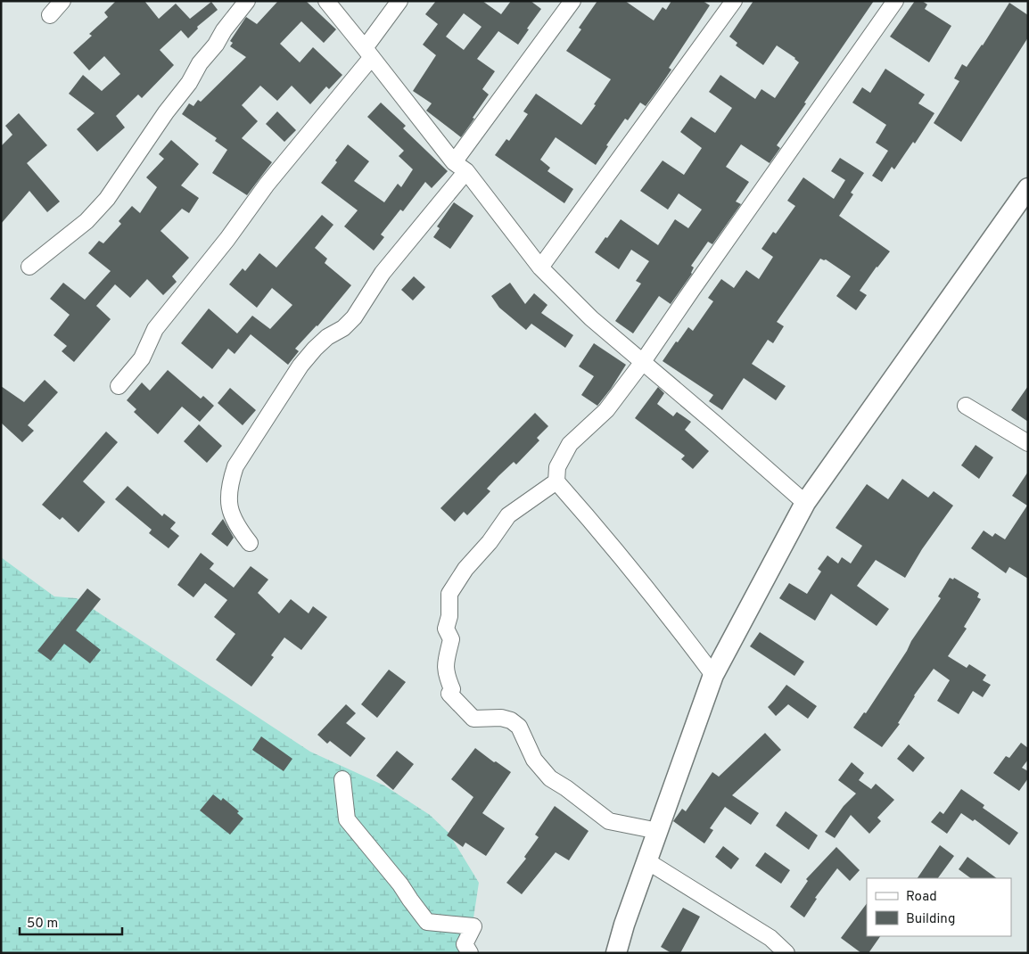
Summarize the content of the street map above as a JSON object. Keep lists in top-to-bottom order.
{
  "legend": ["Road", "Building"],
  "scale_bar": "50 m"
}
